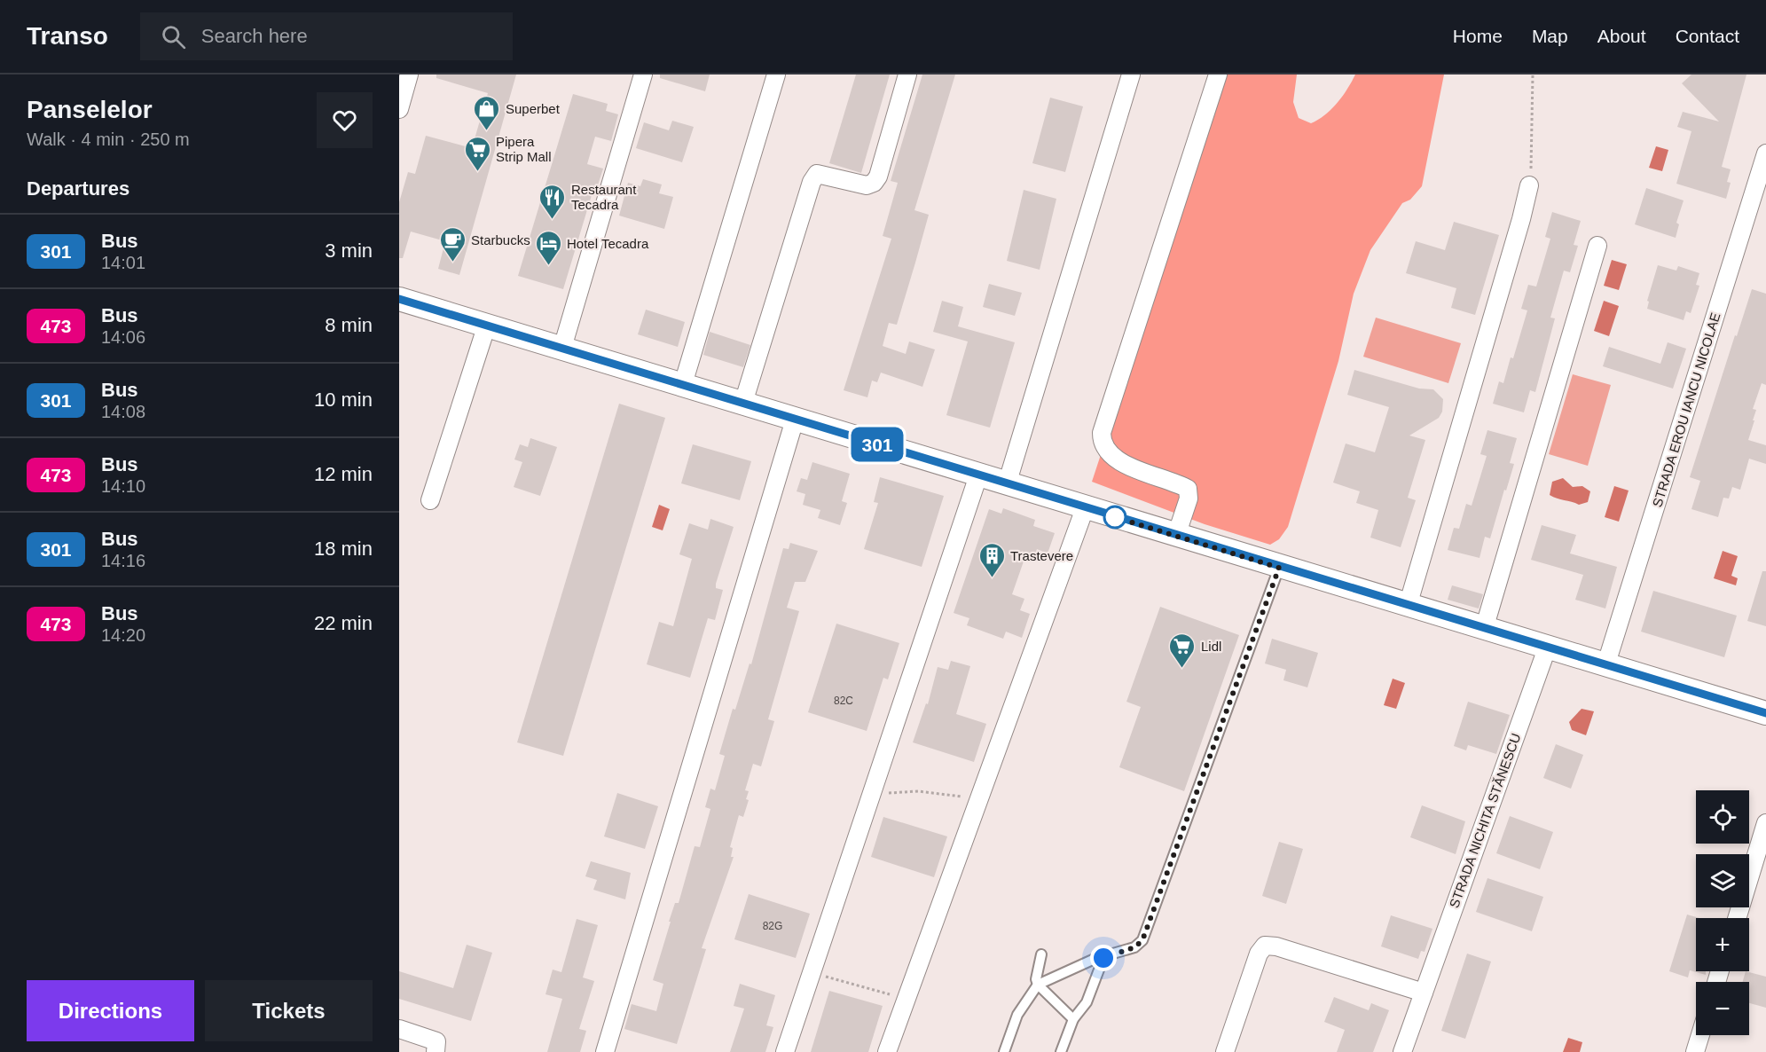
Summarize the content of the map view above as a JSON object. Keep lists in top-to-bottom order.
{
  "streets": {
    "street": ["STRADA EROU IANCU NICOLAE", "STRADA NICHITA STĂNESCU"]
  },
  "places": {
    "shop": ["Superbet"],
    "supermarket": ["Pipera Strip Mall", "Lidl"],
    "restaurant": ["Restaurant Tecadra"],
    "cafe": ["Starbucks"],
    "hotel": ["Hotel Tecadra"],
    "building": ["Trastevere"]
  },
  "lines": ["bus line 301"],
  "house_numbers": ["82C", "82G"],
  "page": {
    "header": "Transo",
    "search": "Search here",
    "nav": [
      "Home",
      "Map",
      "About",
      "Contact"
    ],
    "heading": [
      ["Panselelor", "Walk · 4 min · 250 m"],
      "Departures"
    ],
    "on_map": "301",
    "list": [
      {
        "mark": "301",
        "name": "Bus",
        "note": "14:01",
        "value": "3 min"
      },
      {
        "mark": "473",
        "name": "Bus",
        "note": "14:06",
        "value": "8 min"
      },
      {
        "mark": "301",
        "name": "Bus",
        "note": "14:08",
        "value": "10 min"
      },
      {
        "mark": "473",
        "name": "Bus",
        "note": "14:10",
        "value": "12 min"
      },
      {
        "mark": "301",
        "name": "Bus",
        "note": "14:16",
        "value": "18 min"
      },
      {
        "mark": "473",
        "name": "Bus",
        "note": "14:20",
        "value": "22 min"
      }
    ],
    "map_buttons": ["+", "−"],
    "buttons": ["Directions", "Tickets"]
  }
}
